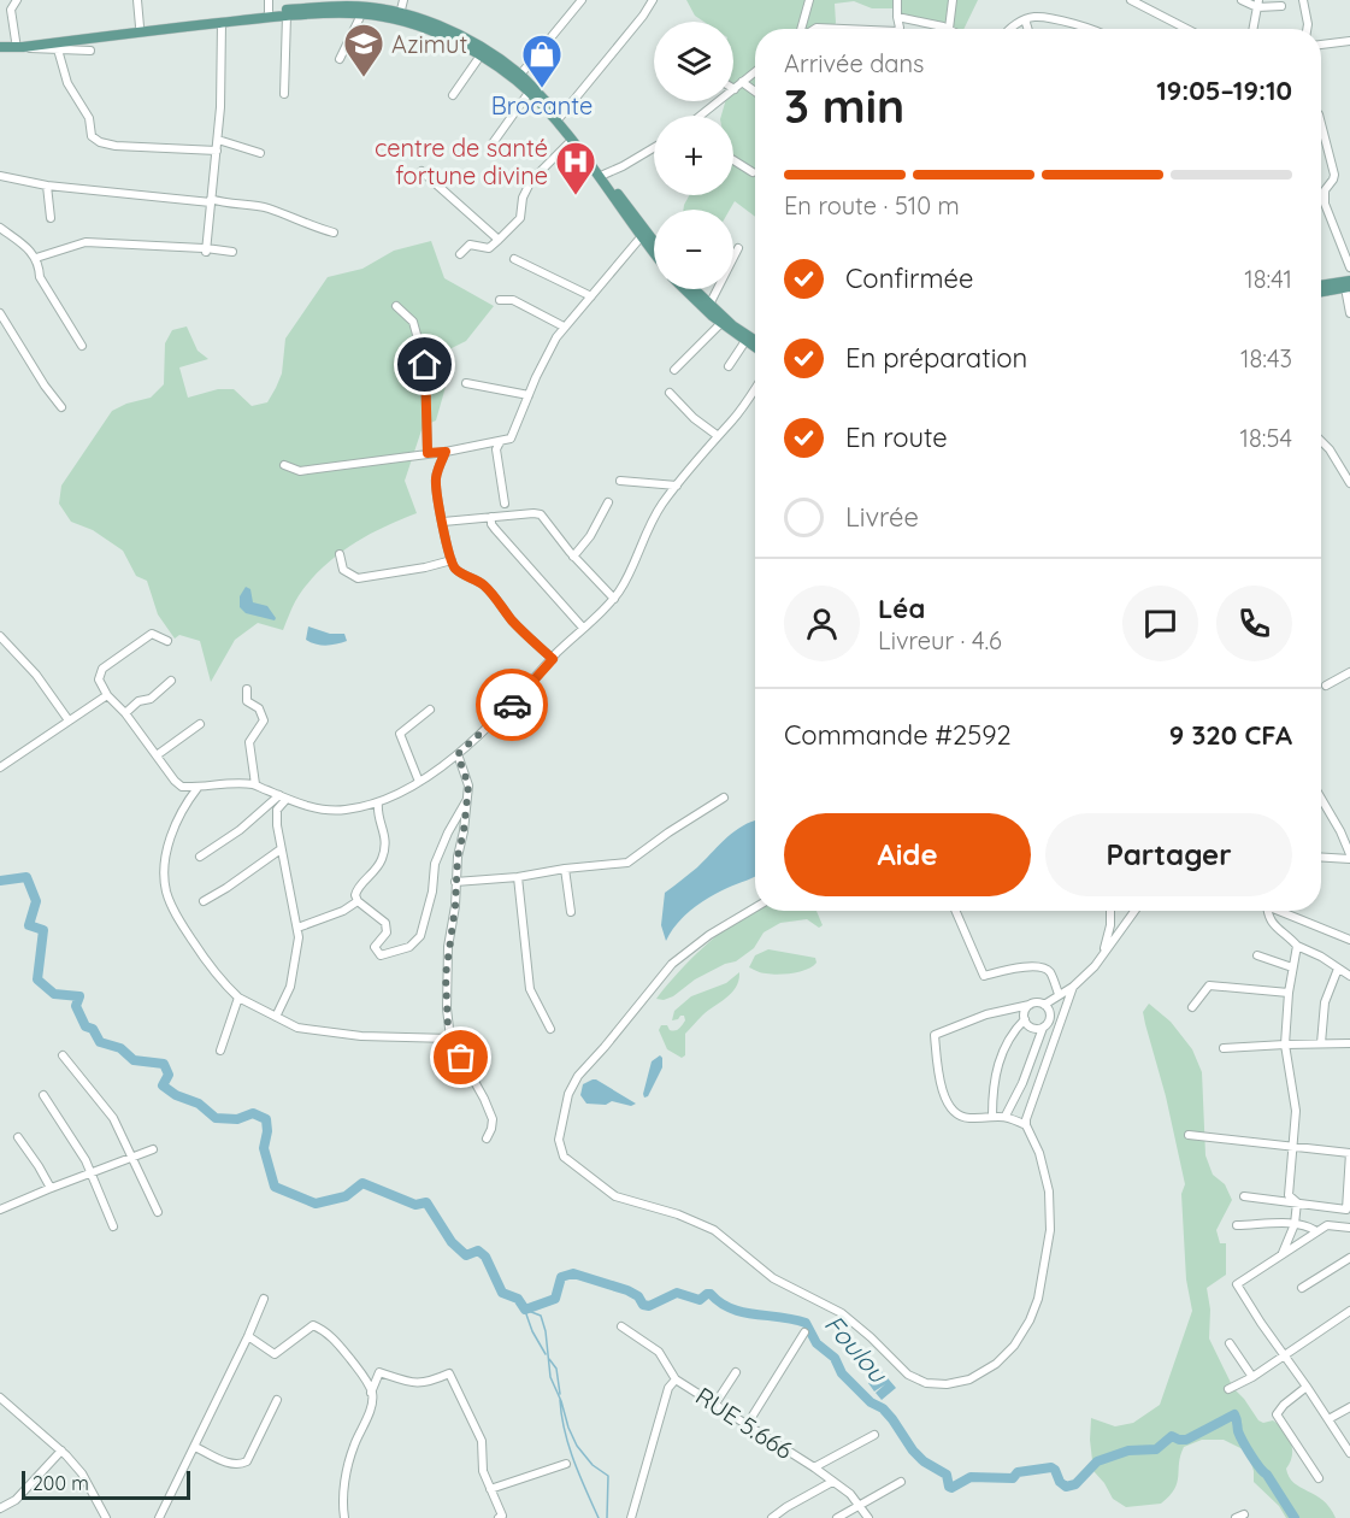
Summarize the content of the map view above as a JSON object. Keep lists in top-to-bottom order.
{
  "streets": {
    "street": ["RUE 5.666"]
  },
  "water": ["Foulou"],
  "places": {
    "school or university": ["Azimut"],
    "shop": ["Brocante"],
    "hospital": ["centre de santé fortune divine"]
  },
  "scale_bar": "200 m",
  "page": {
    "map_buttons": ["+", "−"],
    "heading": ["3 min", "Arrivée dans", "19:05–19:10"],
    "panel": [
      "Léa",
      "Livreur · 4.6",
      "Commande #2592",
      "9 320 CFA"
    ],
    "bar": "En route · 510 m",
    "list": [
      ["Confirmée", "18:41"],
      ["En préparation", "18:43"],
      ["En route", "18:54"],
      "Livrée"
    ],
    "buttons": ["Aide", "Partager"],
    "scale": "200 m"
  }
}
